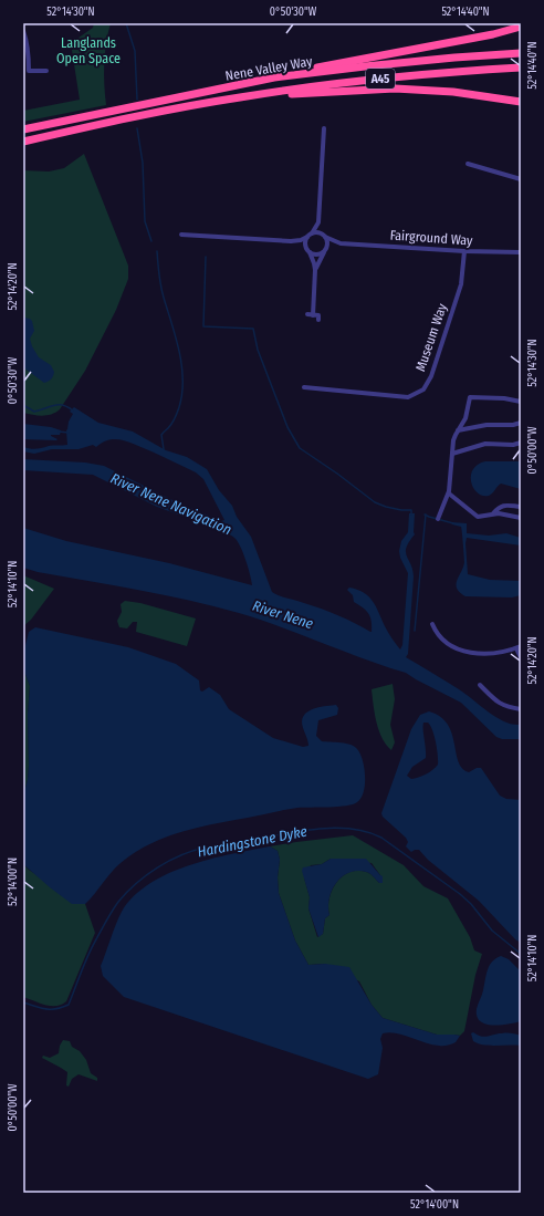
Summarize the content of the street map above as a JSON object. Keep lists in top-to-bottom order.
{
  "streets": {
    "highway": ["Nene Valley Way", "A45"],
    "street": ["Fairground Way", "Museum Way"]
  },
  "crossings": [
    ["Fairground Way", "Museum Way"]
  ],
  "water": ["River Nene Navigation", "River Nene", "Hardingstone Dyke"],
  "parks": ["Langlands Open Space"],
  "coordinates": [
    "52°14'30\"N",
    "0°50'30\"W",
    "52°14'40\"N",
    "52°14'20\"N",
    "0°50'00\"W",
    "52°14'10\"N",
    "52°14'00\"N"
  ]
}
